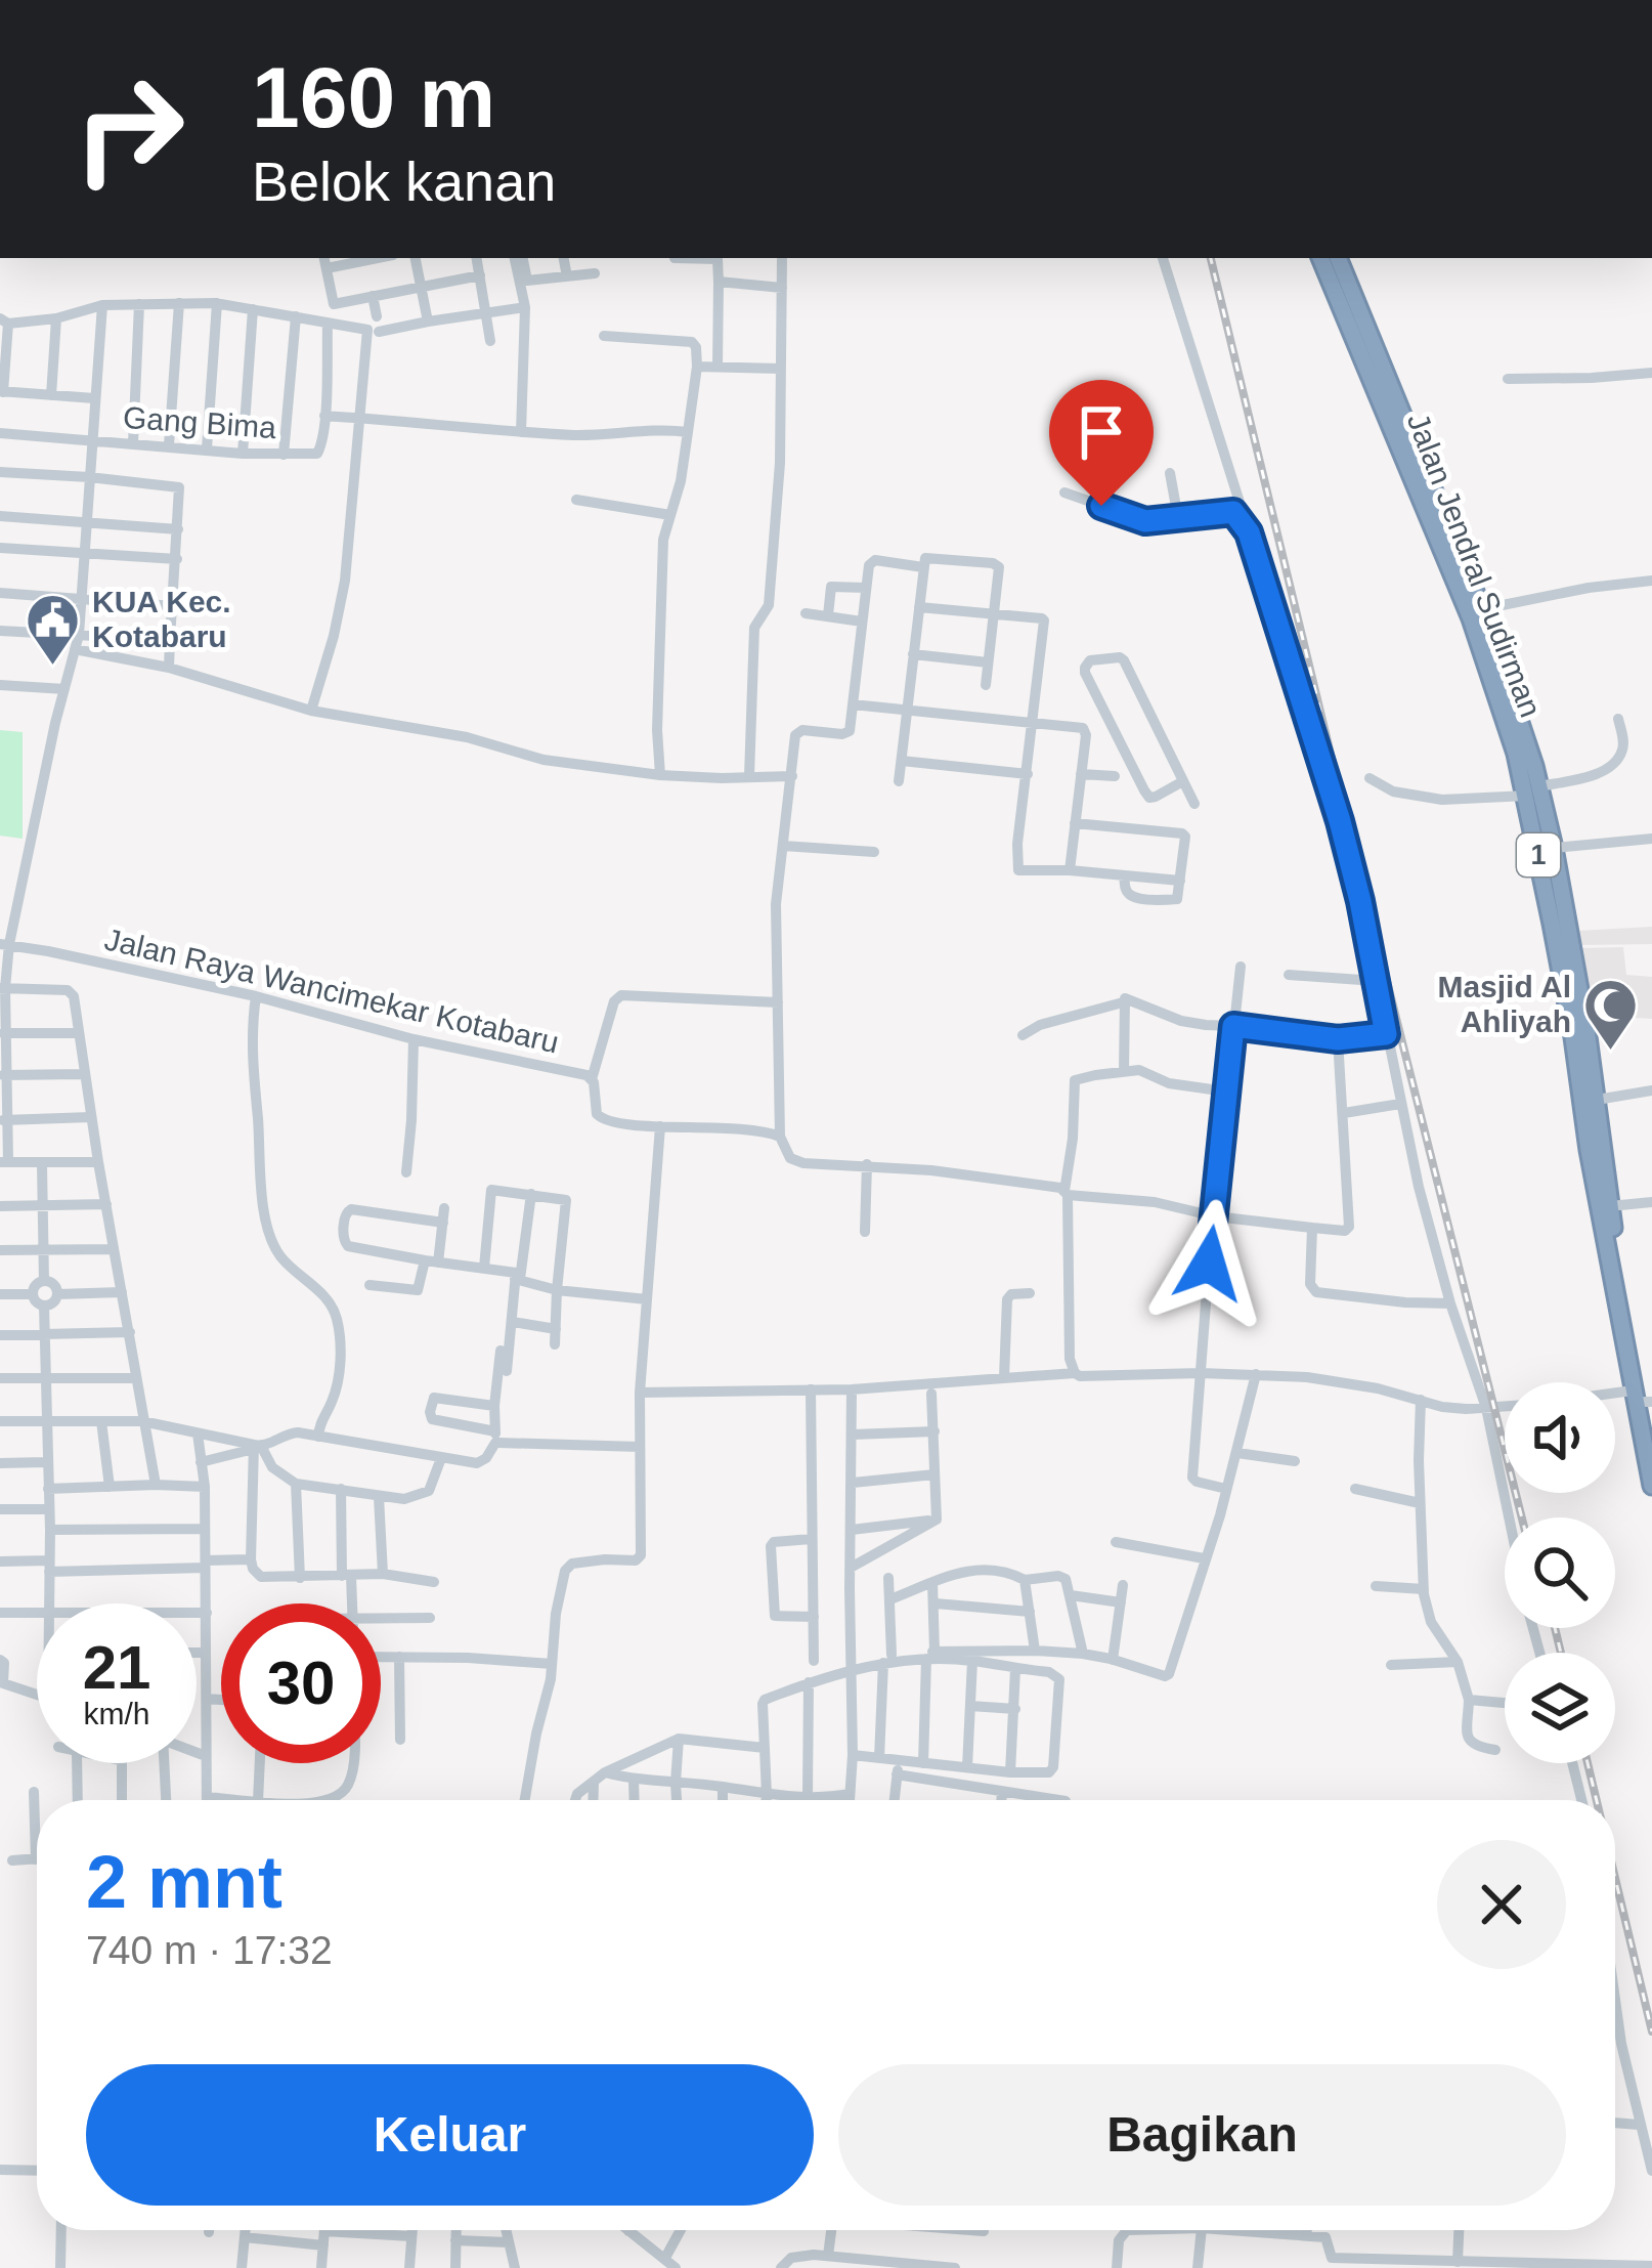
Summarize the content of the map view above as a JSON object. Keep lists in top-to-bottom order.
{
  "streets": {
    "highway": ["Jalan Jendral Sudirman", "1"],
    "street": ["Gang Bima", "Jalan Raya Wancimekar Kotabaru"]
  },
  "crossings": [
    ["Jalan Jendral Sudirman", "1"]
  ],
  "places": {
    "public building": ["KUA Kec. Kotabaru"],
    "mosque": ["Masjid Al Ahliyah"]
  },
  "page": {
    "turn": ["160 m", "Belok kanan"],
    "speed": "21 km/h",
    "limit": "30",
    "heading": ["2 mnt", "740 m · 17:32"],
    "buttons": ["Keluar", "Bagikan"]
  }
}
